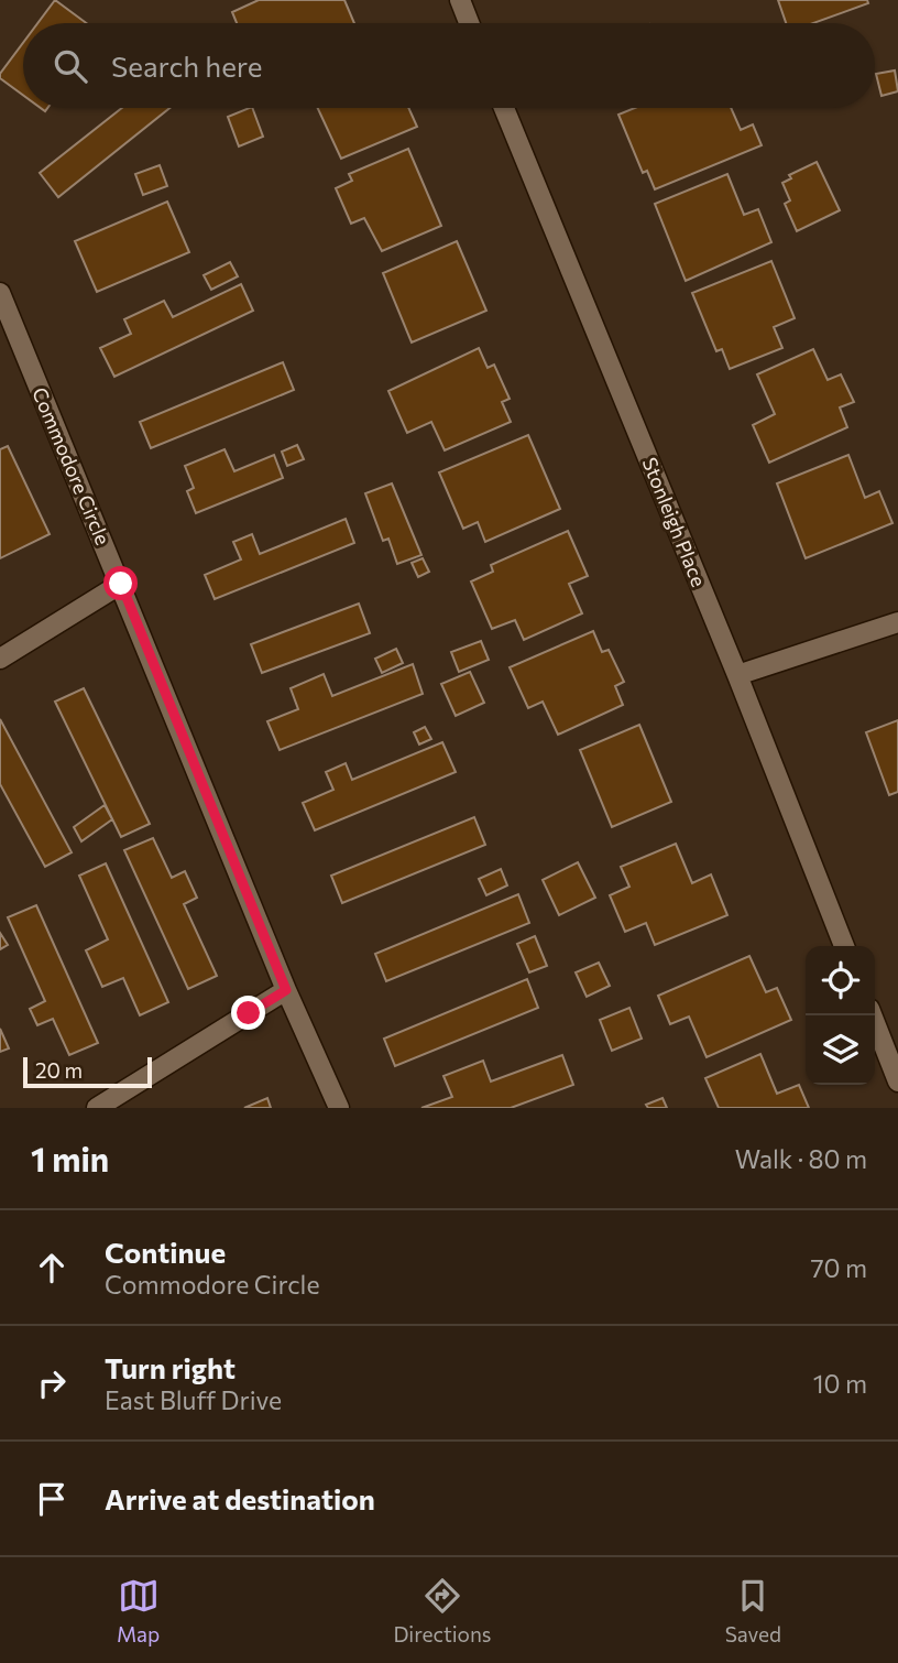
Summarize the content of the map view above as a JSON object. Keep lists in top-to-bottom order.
{
  "streets": {
    "street": ["Commodore Circle", "Stonleigh Place"]
  },
  "scale_bar": "20 m",
  "page": {
    "search": "Search here",
    "scale": "20 m",
    "heading": ["1 min", "Walk · 80 m"],
    "list": [
      ["Continue", "Commodore Circle", "70 m"],
      ["Turn right", "East Bluff Drive", "10 m"],
      "Arrive at destination"
    ],
    "nav": ["Map", "Directions", "Saved"]
  }
}
